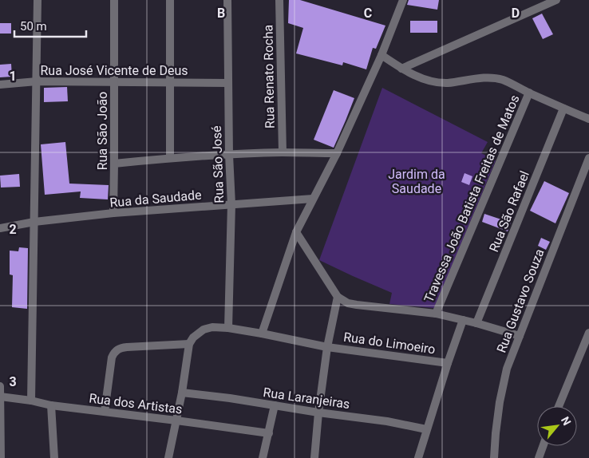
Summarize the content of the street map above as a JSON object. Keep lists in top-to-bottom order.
{
  "streets": {
    "street": [
      "Rua José Vicente de Deus",
      "Rua Renato Rocha",
      "Rua São João",
      "Rua São José",
      "Rua da Saudade",
      "Travessa João Batista Freitas de Matos",
      "Rua São Rafael",
      "Rua Gustavo Souza",
      "Rua do Limoeiro",
      "Rua Laranjeiras",
      "Rua dos Artistas"
    ]
  },
  "crossings": [
    ["Rua José Vicente de Deus", "Rua São João"],
    ["Rua José Vicente de Deus", "Rua São José"],
    ["Rua São João", "Rua da Saudade"],
    ["Rua São José", "Rua da Saudade"]
  ],
  "parks": ["Jardim da Saudade"],
  "scale_bar": "50 m",
  "north": "top right",
  "grid": {
    "columns": ["B", "C", "D"],
    "rows": ["1", "2", "3"]
  }
}
